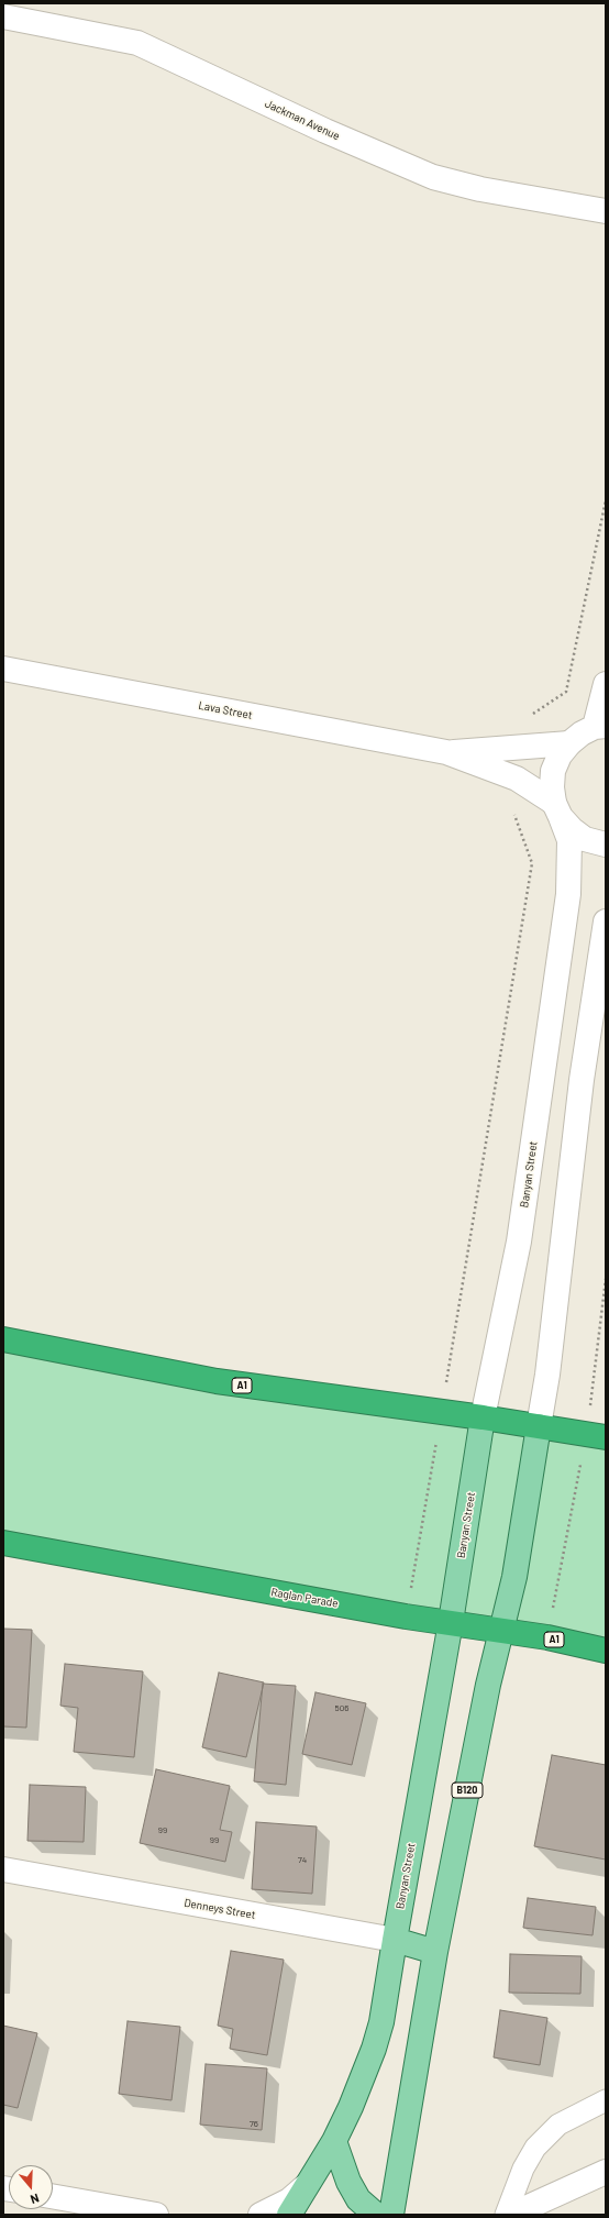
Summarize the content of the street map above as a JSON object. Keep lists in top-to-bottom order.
{
  "streets": {
    "highway": ["A1", "Raglan Parade"],
    "main road": ["Banyan Street", "B120", "Denneys Street"],
    "street": ["Jackman Avenue", "Lava Street"]
  },
  "crossings": [
    ["Lava Street", "Banyan Street"],
    ["Banyan Street", "A1"],
    ["Banyan Street", "Raglan Parade"],
    ["Banyan Street", "Denneys Street"],
    ["A1", "B120"],
    ["Raglan Parade", "B120"],
    ["B120", "Denneys Street"]
  ],
  "house_numbers": [
    "506",
    "99",
    "99",
    "74",
    "76"
  ],
  "north": "bottom"
}
